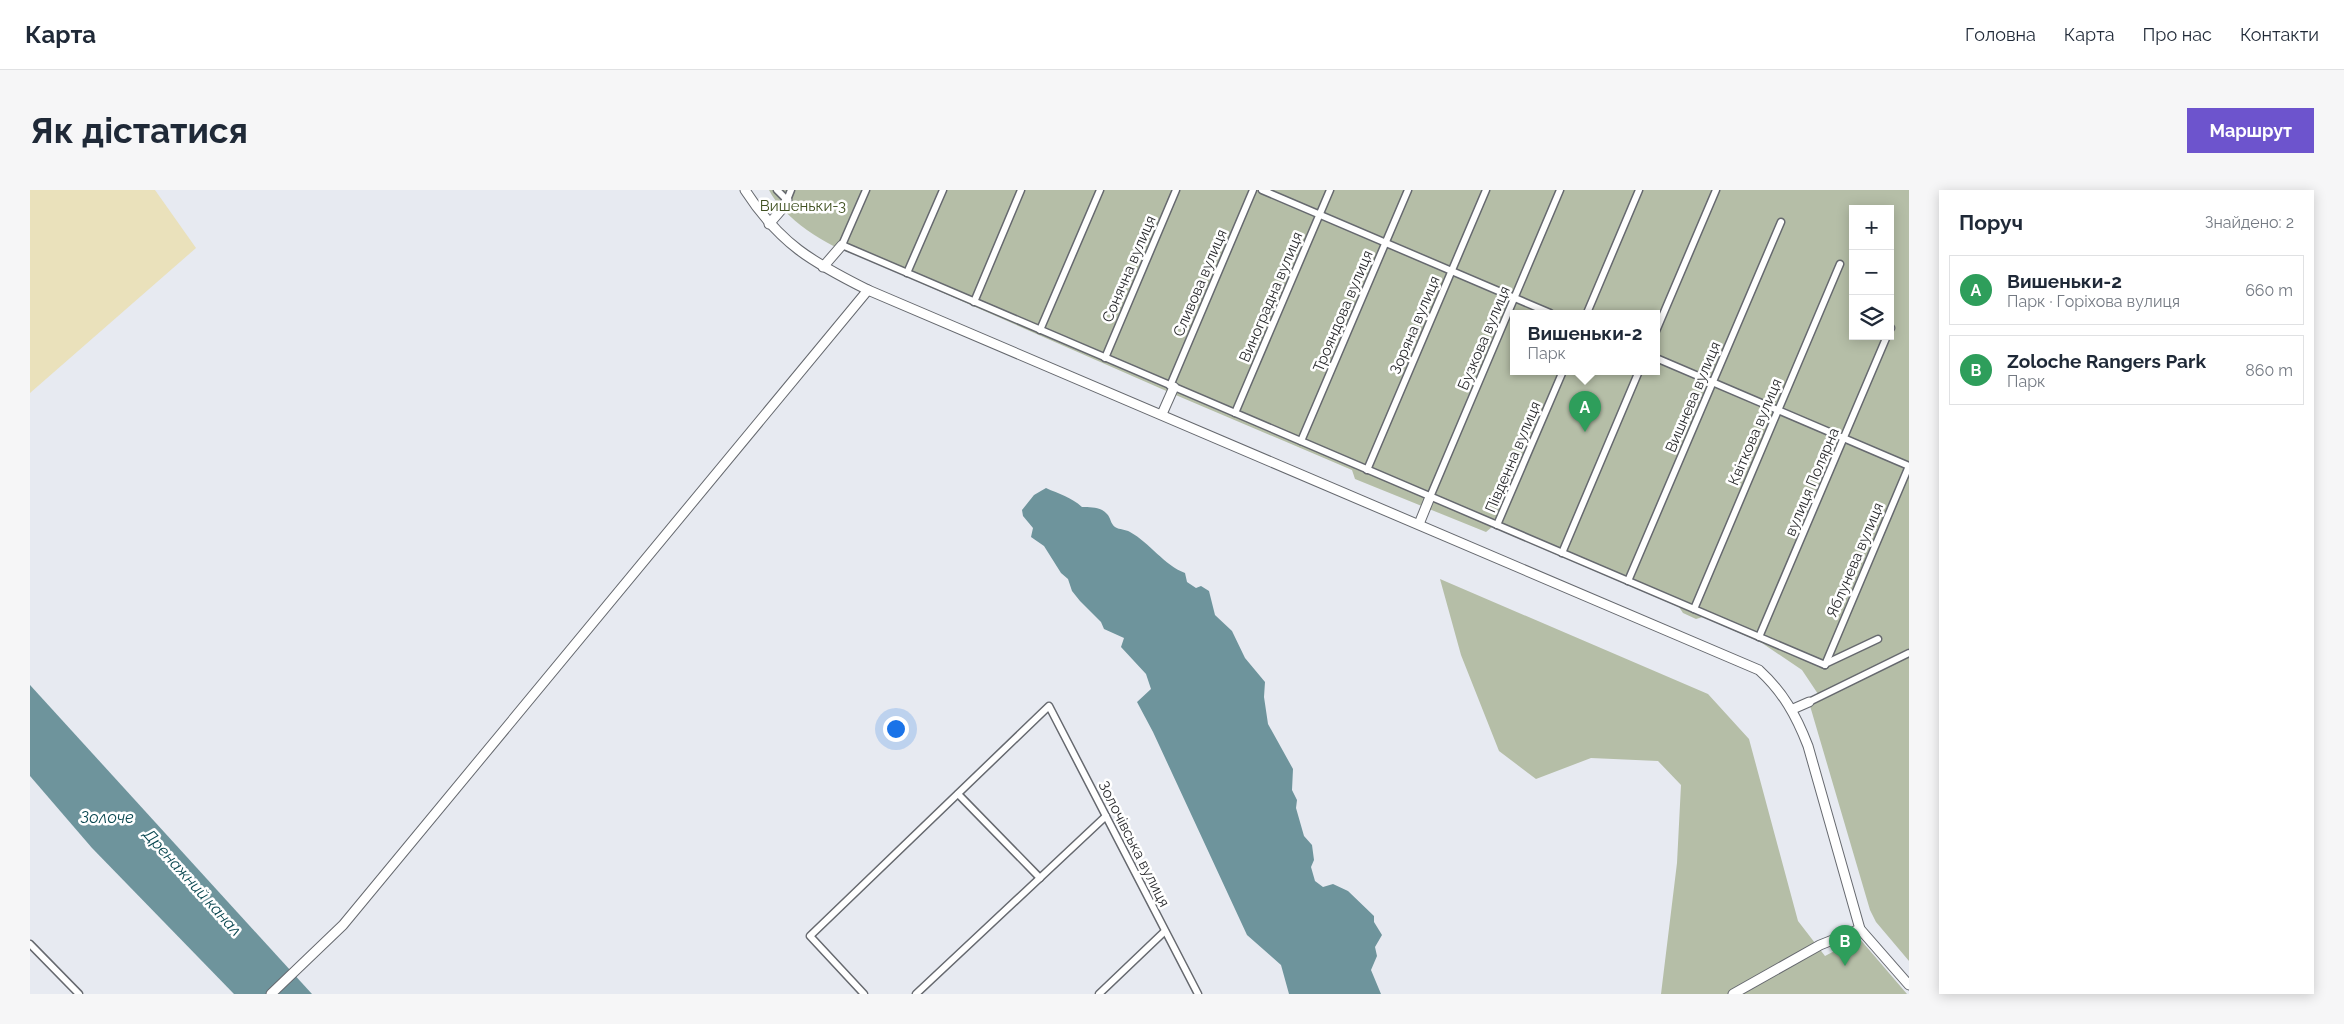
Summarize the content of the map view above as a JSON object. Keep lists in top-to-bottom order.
{
  "streets": {
    "street": [
      "Сонячна вулиця",
      "Сливова вулиця",
      "Виноградна вулиця",
      "Трояндова вулиця",
      "Зоряна вулиця",
      "Бузкова вулиця",
      "Вишнева вулиця",
      "Квіткова вулиця",
      "Південна вулиця",
      "вулиця Полярна",
      "Яблунева вулиця",
      "Золочівська вулиця"
    ]
  },
  "water": ["Золоче", "Дренажний канал"],
  "parks": ["Вишеньки-3"],
  "page": {
    "header": "Карта",
    "nav": [
      "Головна",
      "Карта",
      "Про нас",
      "Контакти"
    ],
    "buttons": "Маршрут",
    "title": "Як дістатися",
    "heading": ["Поруч", "Знайдено: 2"],
    "map_buttons": ["+", "−"],
    "list": [
      {
        "mark": "A",
        "name": "Вишеньки-2",
        "note": "Парк · Горіхова вулиця",
        "value": "660 m"
      },
      {
        "mark": "B",
        "name": "Zoloche Rangers Park",
        "note": "Парк",
        "value": "860 m"
      }
    ],
    "popup": ["Вишеньки-2", "Парк"],
    "pins": ["A", "B"]
  }
}
